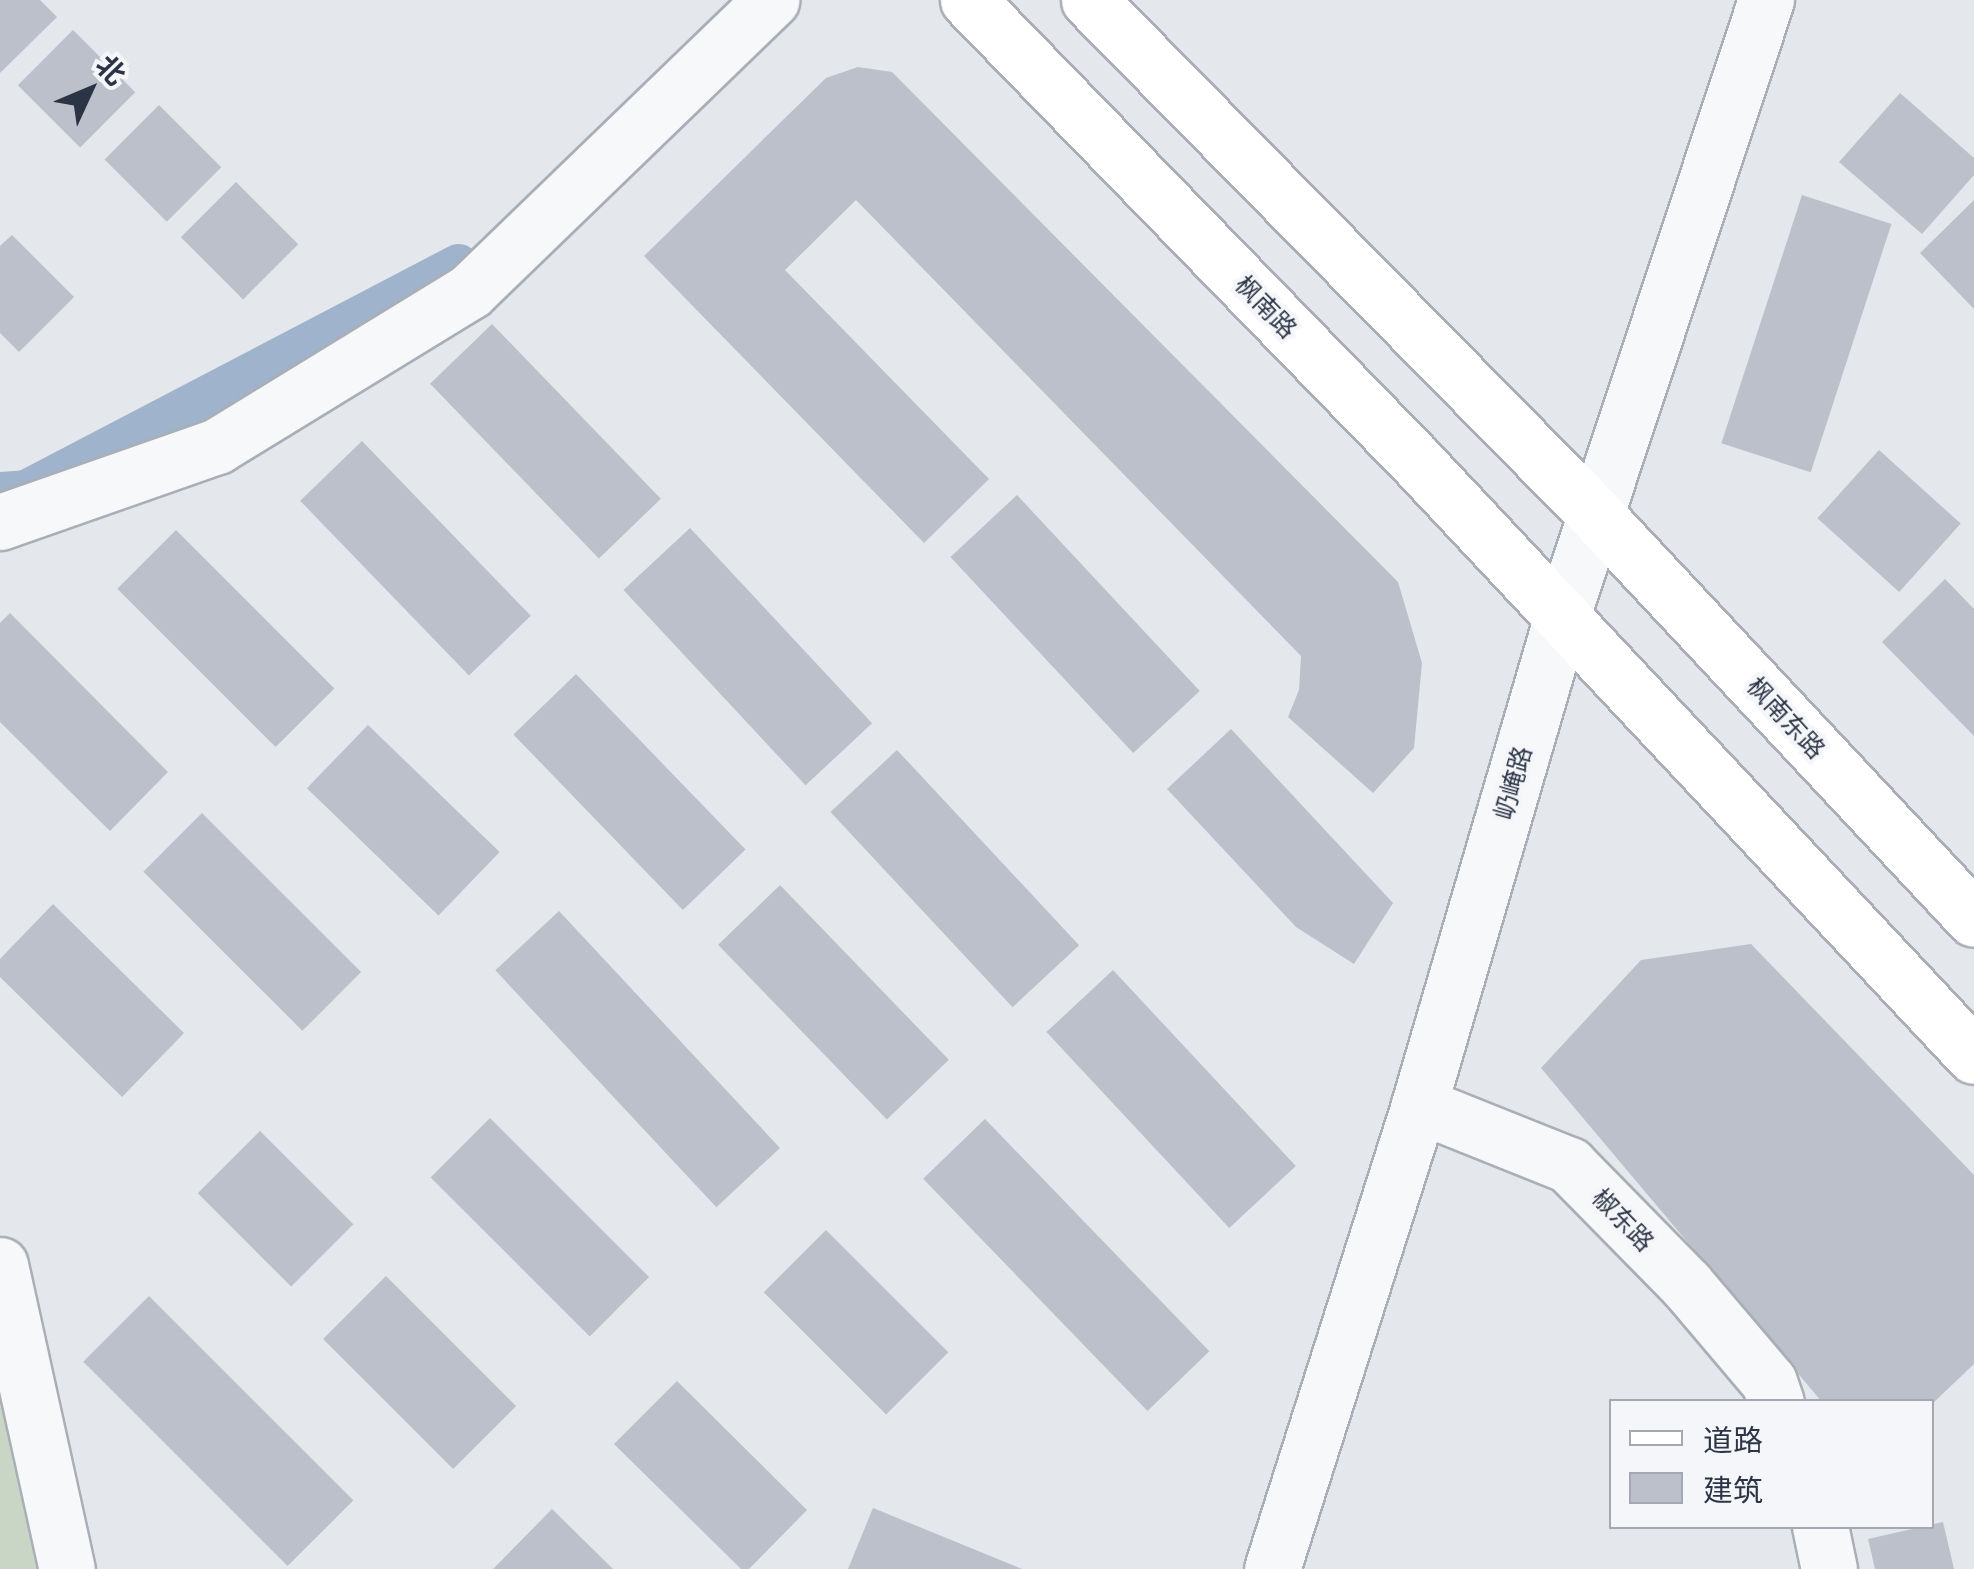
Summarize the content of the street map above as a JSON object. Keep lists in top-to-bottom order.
{
  "streets": {
    "main road": ["枫南路", "枫南东路"],
    "street": ["屷崦路", "椒东路"]
  },
  "crossings": [
    ["枫南路", "屷崦路"],
    ["枫南东路", "屷崦路"],
    ["屷崦路", "椒东路"]
  ],
  "legend": ["道路", "建筑"],
  "north": "top right"
}
